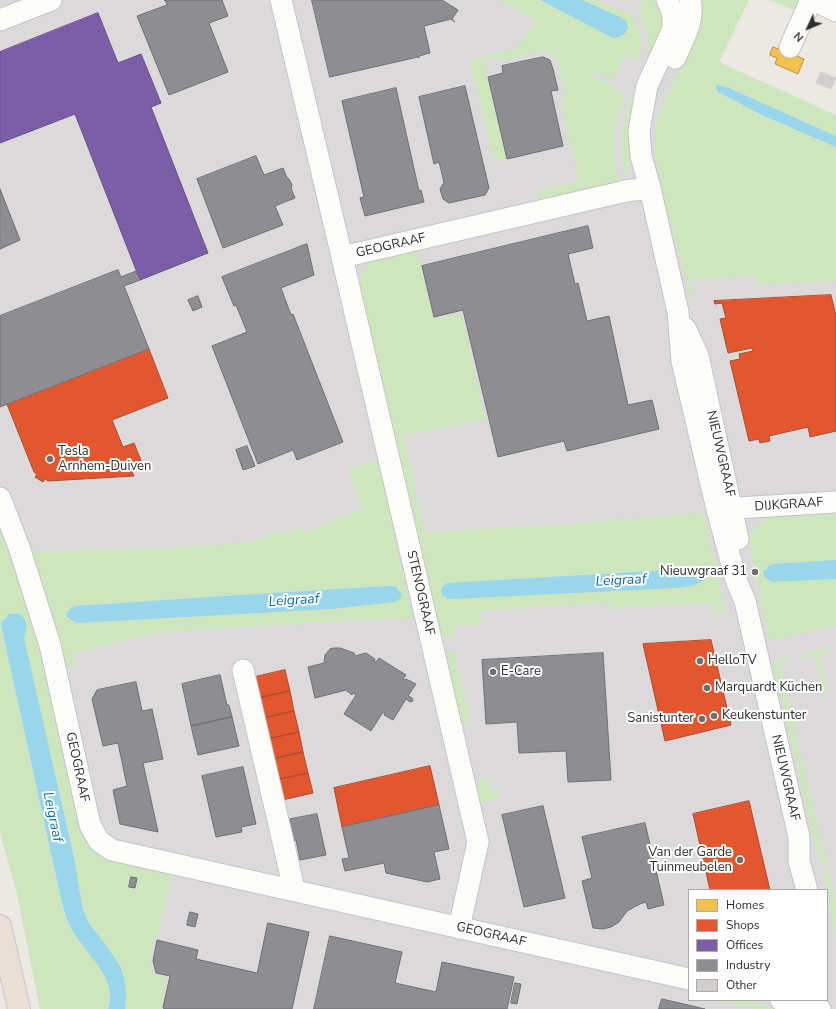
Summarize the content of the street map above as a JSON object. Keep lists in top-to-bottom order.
{
  "streets": {
    "street": [
      "GEOGRAAF",
      "NIEUWGRAAF",
      "DIJKGRAAF",
      "STENOGRAAF"
    ]
  },
  "crossings": [
    ["GEOGRAAF", "NIEUWGRAAF"],
    ["GEOGRAAF", "STENOGRAAF"],
    ["NIEUWGRAAF", "DIJKGRAAF"]
  ],
  "water": ["Leigraaf"],
  "places": [
    "Tesla Arnhem-Duiven",
    "Nieuwgraaf 31",
    "HelloTV",
    "E-Care",
    "Marquardt Küchen",
    "Keukenstunter",
    "Sanistunter",
    "Van der Garde Tuinmeubelen"
  ],
  "legend": [
    "Homes",
    "Shops",
    "Offices",
    "Industry",
    "Other"
  ],
  "north": "bottom left"
}
